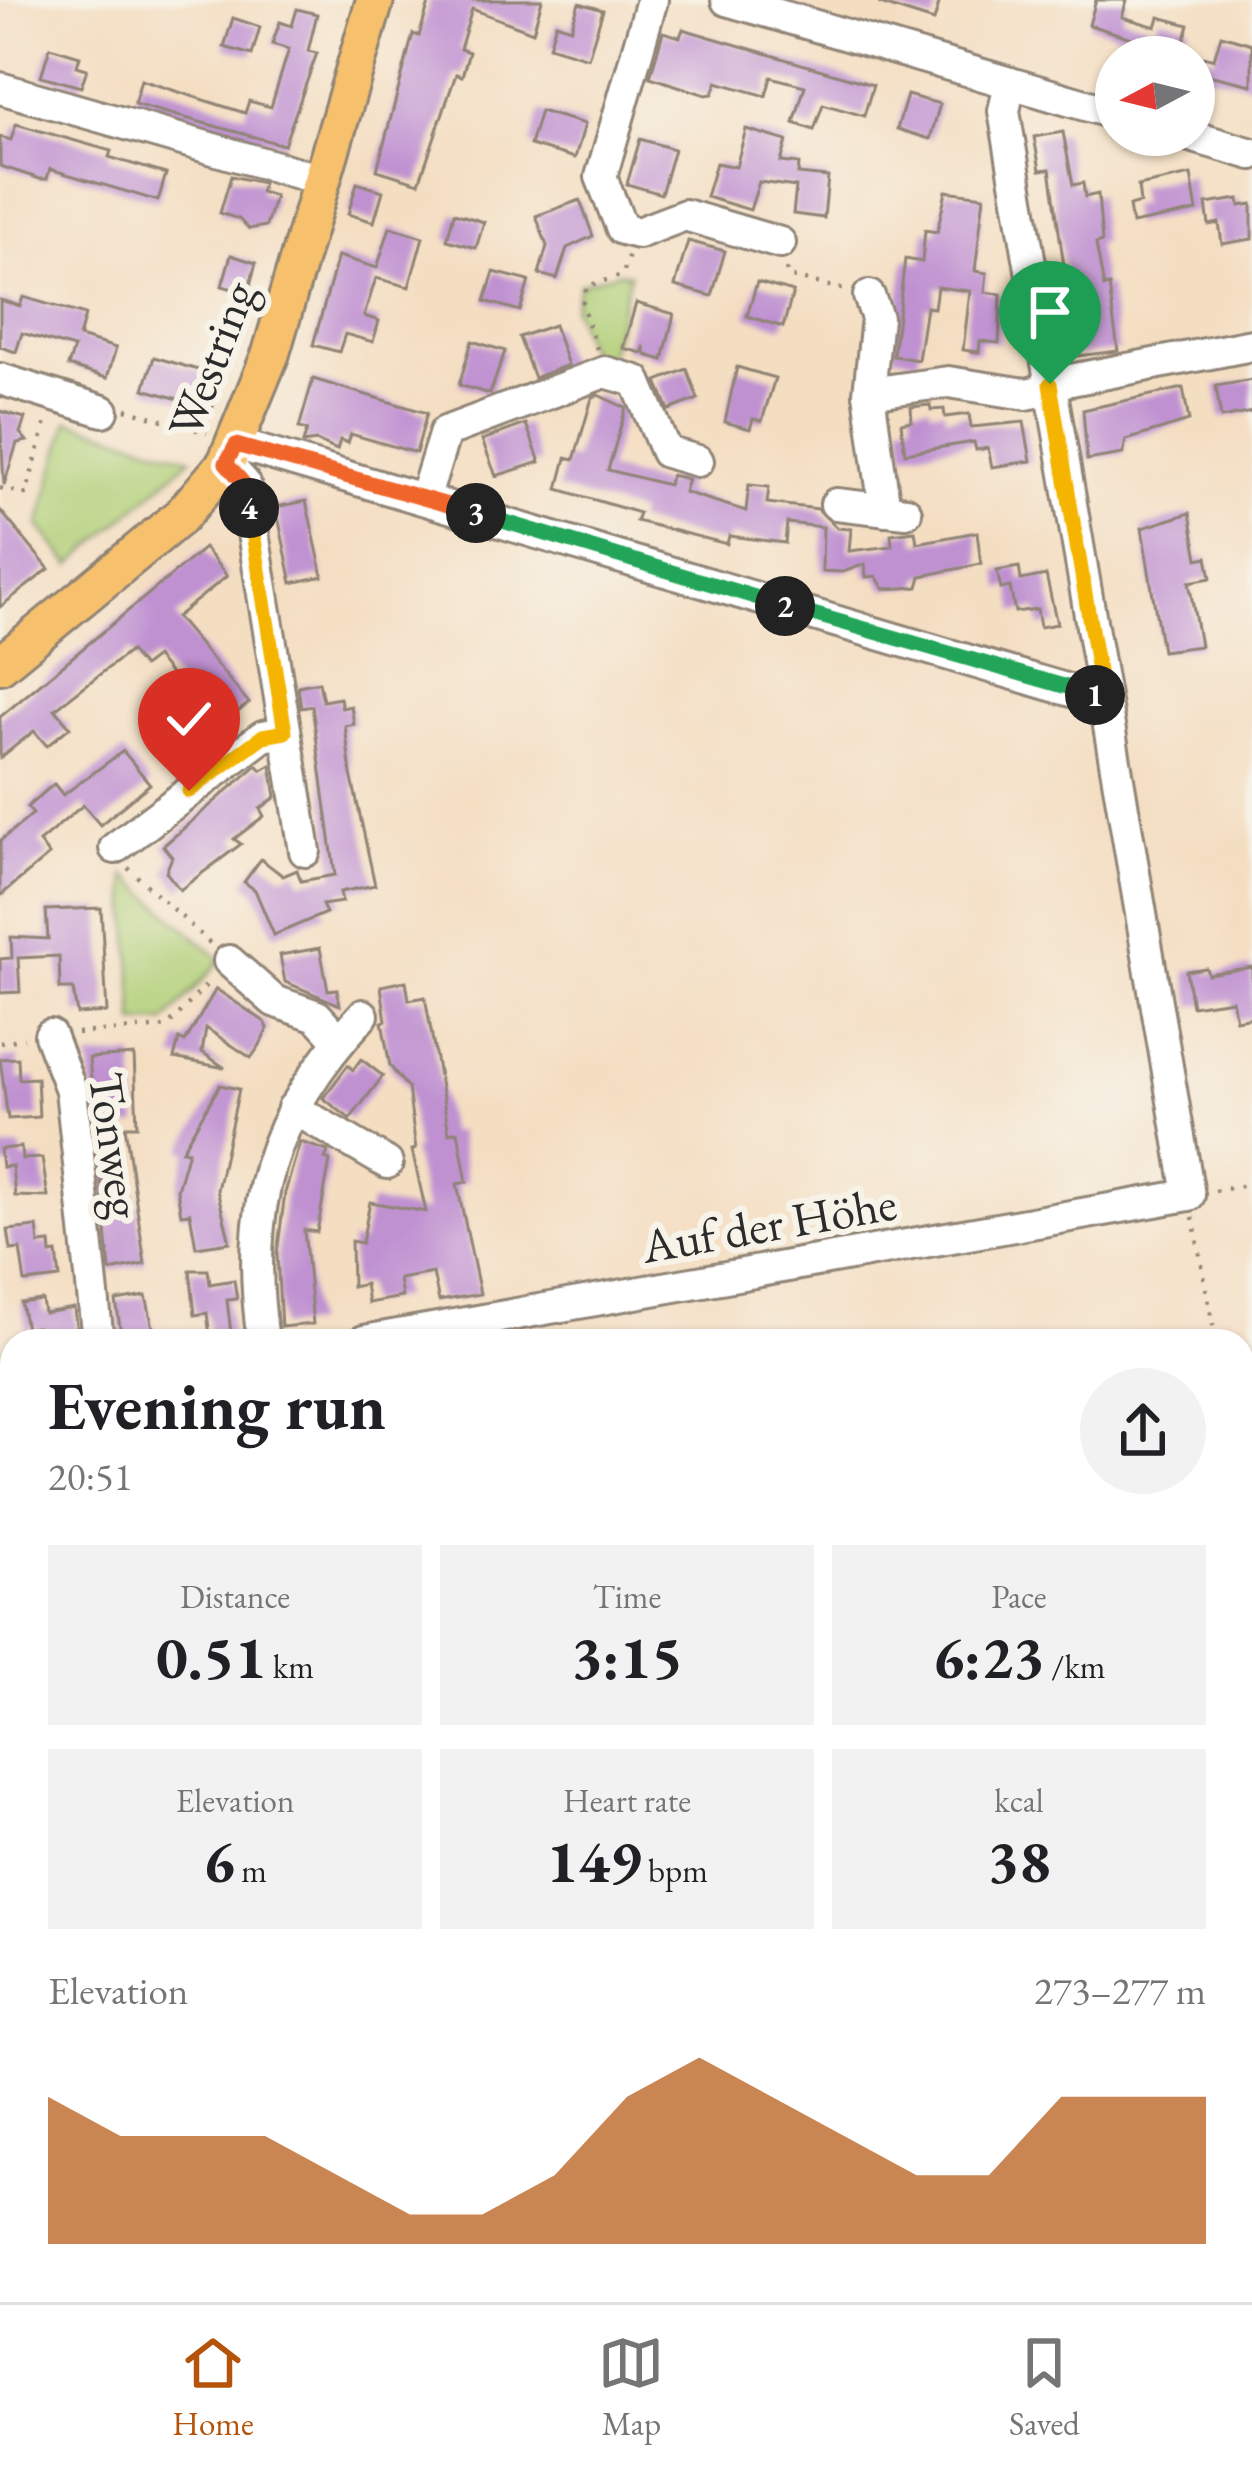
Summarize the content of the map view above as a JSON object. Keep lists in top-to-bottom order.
{
  "streets": {
    "main road": ["Westring"],
    "street": ["Tonweg", "Auf der Höhe"]
  },
  "north": "left",
  "page": {
    "pins": [
      "4",
      "3",
      "2",
      "1"
    ],
    "heading": ["Evening run", "20:51"],
    "stats": [
      ["Distance", "0.51 km"],
      ["Time", "3:15"],
      ["Pace", "6:23 /km"],
      ["Elevation", "6 m"],
      ["Heart rate", "149 bpm"],
      ["kcal", "38"]
    ],
    "chart": ["Elevation", "273–277 m"],
    "tabs": ["Home", "Map", "Saved"]
  }
}
